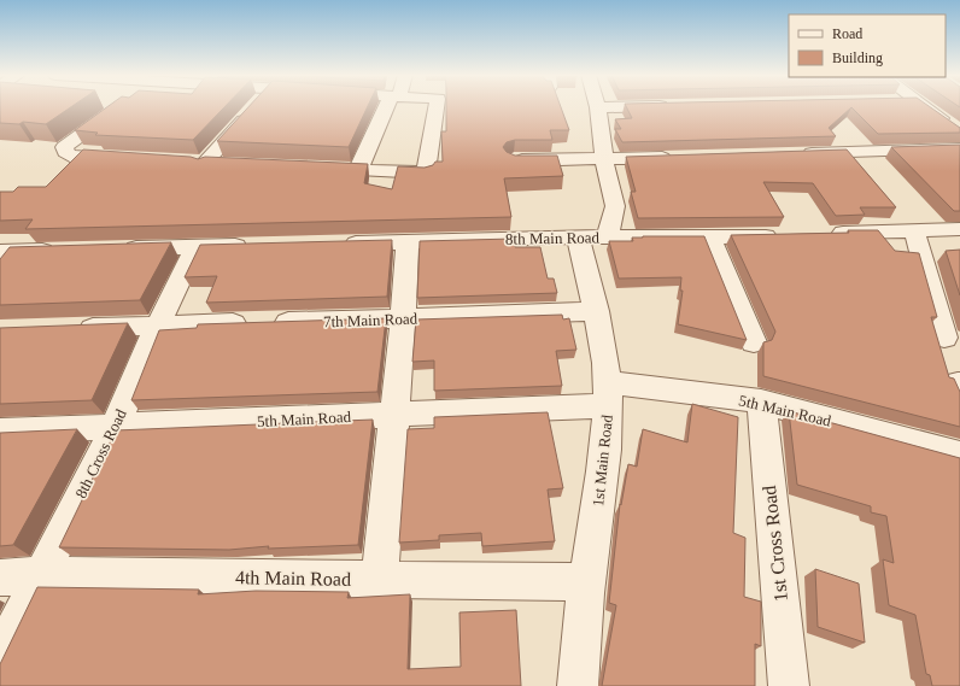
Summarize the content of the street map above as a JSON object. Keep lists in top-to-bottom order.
{
  "streets": {
    "street": [
      "8th Main Road",
      "7th Main Road",
      "5th Main Road",
      "8th Cross Road",
      "1st Main Road",
      "1st Cross Road",
      "4th Main Road"
    ]
  },
  "crossings": [
    ["8th Main Road", "1st Main Road"],
    ["7th Main Road", "8th Cross Road"],
    ["7th Main Road", "1st Main Road"],
    ["5th Main Road", "8th Cross Road"],
    ["5th Main Road", "1st Main Road"],
    ["5th Main Road", "1st Cross Road"],
    ["8th Cross Road", "4th Main Road"],
    ["1st Main Road", "4th Main Road"]
  ],
  "legend": ["Road", "Building"]
}
